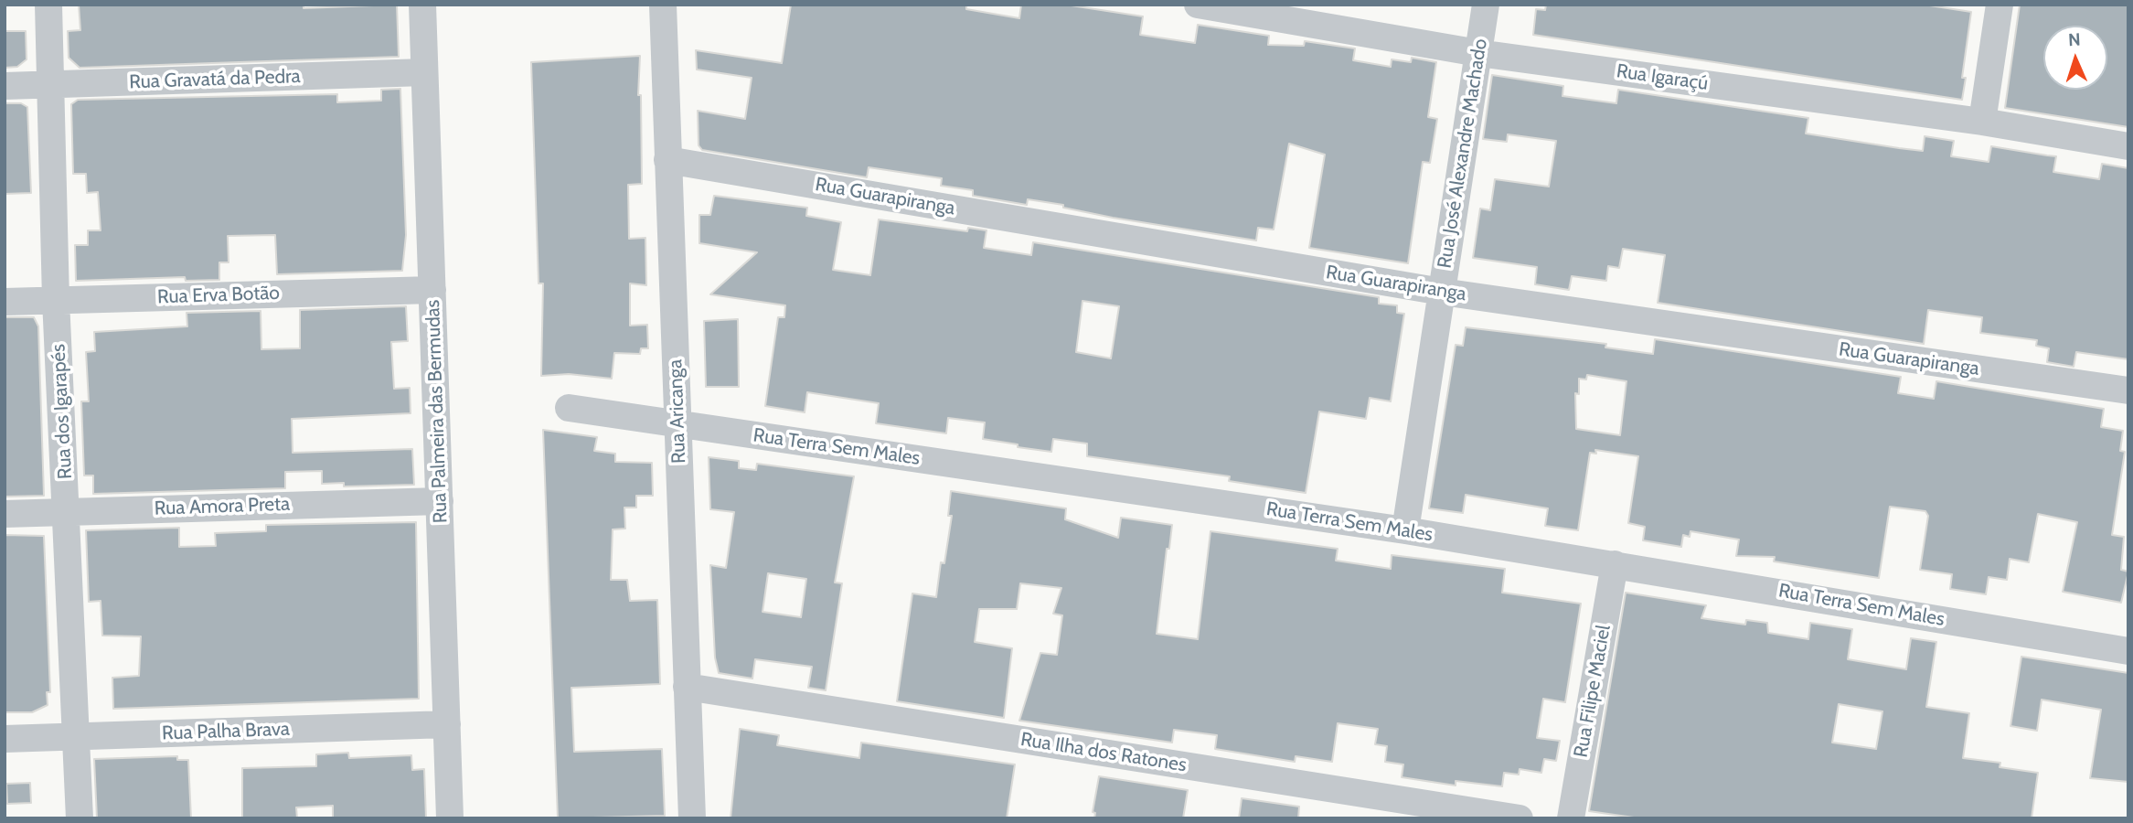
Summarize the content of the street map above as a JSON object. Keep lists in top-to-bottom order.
{
  "streets": {
    "street": [
      "Rua Igaraçú",
      "Rua Gravatá da Pedra",
      "Rua José Alexandre Machado",
      "Rua Guarapiranga",
      "Rua Erva Botão",
      "Rua dos Igarapés",
      "Rua Palmeira das Bermudas",
      "Rua Aricanga",
      "Rua Terra Sem Males",
      "Rua Amora Preta",
      "Rua Filipe Maciel",
      "Rua Palha Brava",
      "Rua Ilha dos Ratones"
    ]
  },
  "crossings": [
    ["Rua Igaraçú", "Rua José Alexandre Machado"],
    ["Rua Gravatá da Pedra", "Rua dos Igarapés"],
    ["Rua Gravatá da Pedra", "Rua Palmeira das Bermudas"],
    ["Rua José Alexandre Machado", "Rua Guarapiranga"],
    ["Rua José Alexandre Machado", "Rua Terra Sem Males"],
    ["Rua Guarapiranga", "Rua Aricanga"],
    ["Rua Erva Botão", "Rua dos Igarapés"],
    ["Rua Erva Botão", "Rua Palmeira das Bermudas"],
    ["Rua dos Igarapés", "Rua Amora Preta"],
    ["Rua dos Igarapés", "Rua Palha Brava"],
    ["Rua Palmeira das Bermudas", "Rua Amora Preta"],
    ["Rua Palmeira das Bermudas", "Rua Palha Brava"],
    ["Rua Aricanga", "Rua Terra Sem Males"],
    ["Rua Aricanga", "Rua Ilha dos Ratones"],
    ["Rua Terra Sem Males", "Rua Filipe Maciel"]
  ],
  "north": "top"
}
